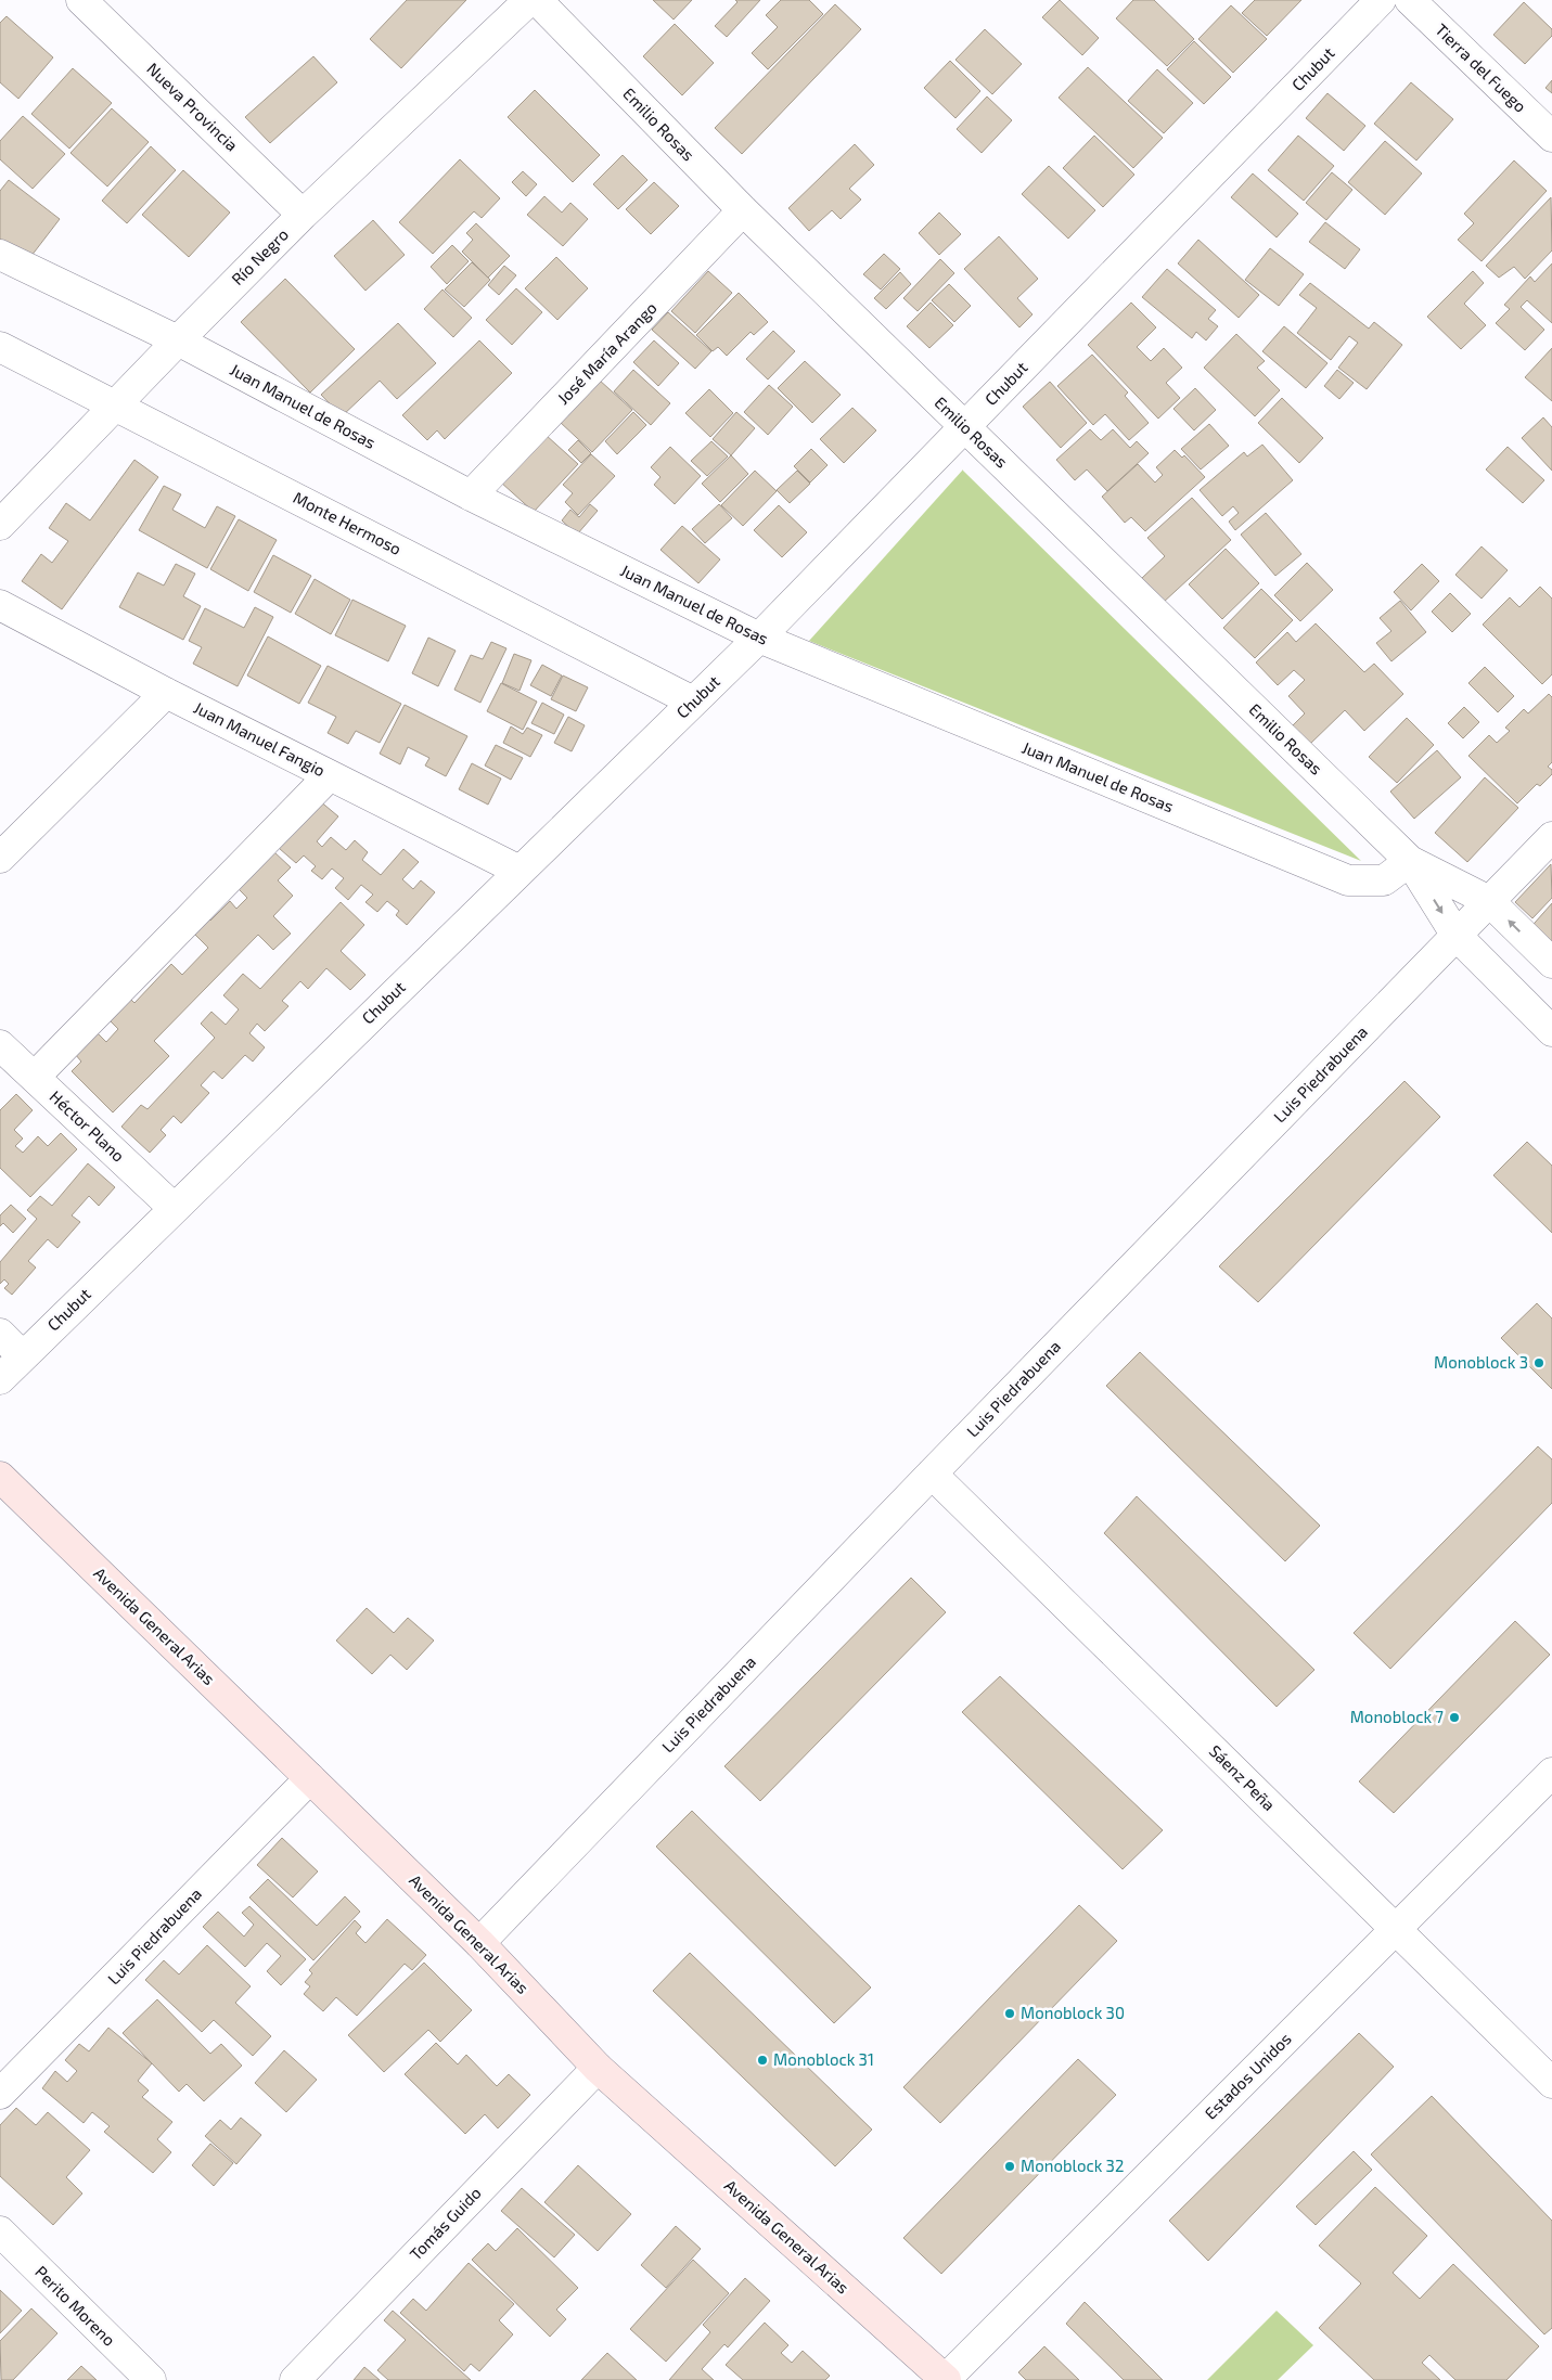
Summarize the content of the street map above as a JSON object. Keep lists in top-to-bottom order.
{
  "streets": {
    "main road": ["Avenida General Arias"],
    "street": [
      "Tierra del Fuego",
      "Chubut",
      "Nueva Provincia",
      "Emilio Rosas",
      "Río Negro",
      "José María Arango",
      "Juan Manuel de Rosas",
      "Monte Hermoso",
      "Juan Manuel Fangio",
      "Luis Piedrabuena",
      "Héctor Plano",
      "Sáenz Peña",
      "Estados Unidos",
      "Tomás Guido",
      "Perito Moreno"
    ]
  },
  "crossings": [
    ["Chubut", "Emilio Rosas"],
    ["Chubut", "Juan Manuel de Rosas"],
    ["Chubut", "Monte Hermoso"],
    ["Chubut", "Juan Manuel Fangio"],
    ["Chubut", "Héctor Plano"],
    ["Nueva Provincia", "Río Negro"],
    ["Emilio Rosas", "José María Arango"],
    ["Emilio Rosas", "Juan Manuel de Rosas"],
    ["Emilio Rosas", "Luis Piedrabuena"],
    ["Río Negro", "Juan Manuel de Rosas"],
    ["Río Negro", "Monte Hermoso"],
    ["José María Arango", "Juan Manuel de Rosas"],
    ["Luis Piedrabuena", "Avenida General Arias"],
    ["Luis Piedrabuena", "Sáenz Peña"],
    ["Avenida General Arias", "Estados Unidos"],
    ["Avenida General Arias", "Tomás Guido"],
    ["Sáenz Peña", "Estados Unidos"]
  ],
  "places": [
    "Monoblock 3",
    "Monoblock 7",
    "Monoblock 30",
    "Monoblock 31",
    "Monoblock 32"
  ]
}
